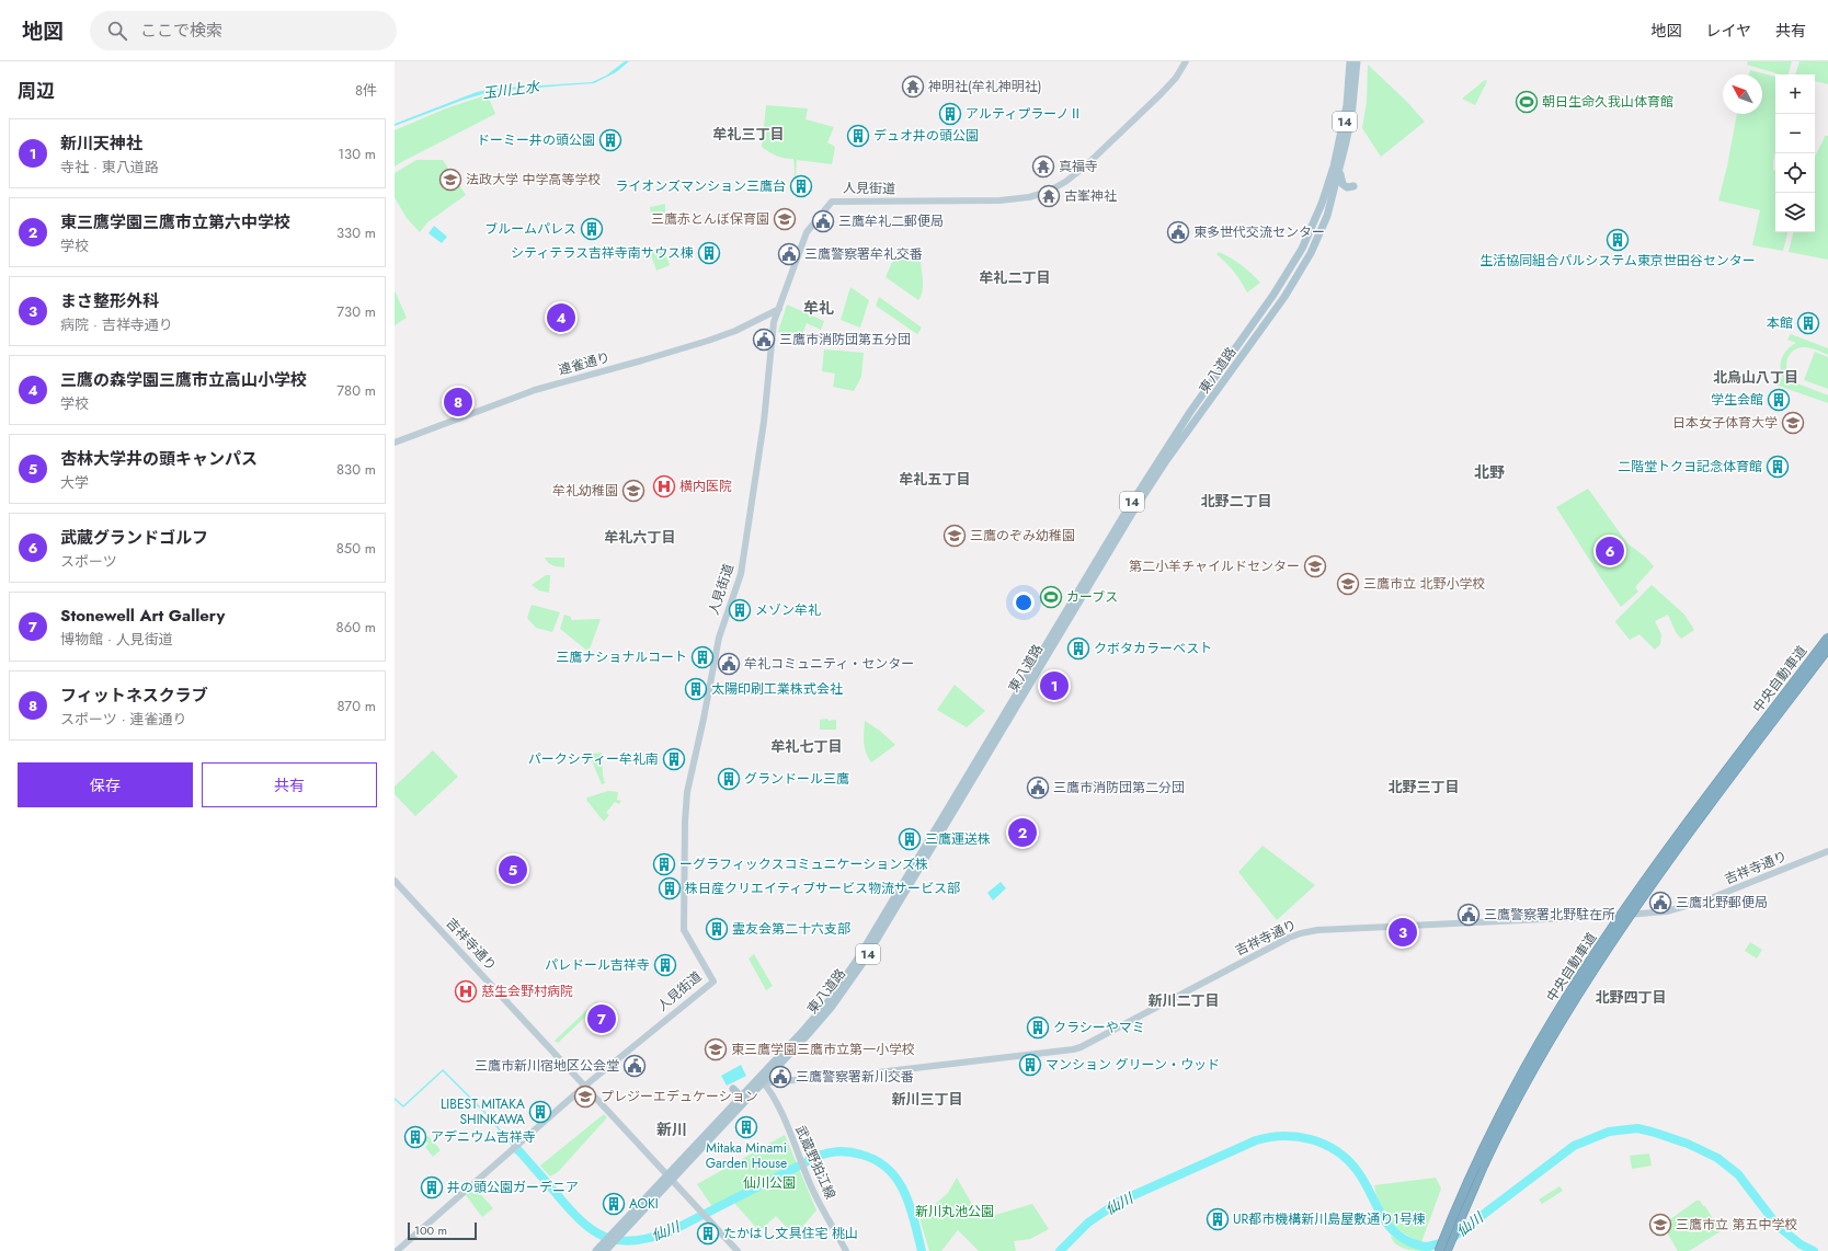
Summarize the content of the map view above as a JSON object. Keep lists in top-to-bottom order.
{
  "streets": {
    "highway": ["中央自動車道"],
    "main road": [
      "14",
      "人見街道",
      "連雀通り",
      "東八道路",
      "吉祥寺通り",
      "武蔵野狛江線"
    ]
  },
  "crossings": [
    ["14", "東八道路"],
    ["人見街道", "連雀通り"],
    ["人見街道", "吉祥寺通り"],
    ["東八道路", "吉祥寺通り"],
    ["東八道路", "武蔵野狛江線"],
    ["吉祥寺通り", "武蔵野狛江線"]
  ],
  "districts": [
    "牟礼三丁目",
    "牟礼二丁目",
    "牟礼",
    "北烏山八丁目",
    "北野",
    "牟礼五丁目",
    "北野二丁目",
    "牟礼六丁目",
    "牟礼七丁目",
    "北野三丁目",
    "北野四丁目",
    "新川二丁目",
    "新川三丁目",
    "新川"
  ],
  "water": ["玉川上水", "仙川"],
  "parks": ["仙川公園", "新川丸池公園"],
  "places": {
    "temple": ["神明社(牟礼神明社)", "真福寺", "古峯神社"],
    "sports": ["朝日生命久我山体育館", "カーブス"],
    "building": [
      "アルティプラーノⅡ",
      "デュオ井の頭公園",
      "ドーミー井の頭公園",
      "ライオンズマンション三鷹台",
      "ブルームパレス",
      "生活協同組合パルシステム東京世田谷センター",
      "シティテラス吉祥寺南サウス棟",
      "本館",
      "学生会館",
      "二階堂トクヨ記念体育館",
      "メゾン牟礼",
      "クボタカラーベスト",
      "三鷹ナショナルコート",
      "太陽印刷工業株式会社",
      "パークシティー牟礼南",
      "グランドール三鷹",
      "三鷹運送株",
      "ーグラフィックスコミュニケーションズ株",
      "株日産クリエイティブサービス物流サービス部",
      "霊友会第二十六支部",
      "パレドール吉祥寺",
      "クラシーやマミ",
      "マンション グリーン・ウッド",
      "LIBEST MITAKA SHINKAWA",
      "Mitaka Minami Garden House",
      "アデニウム吉祥寺",
      "井の頭公園ガーデニア",
      "AOKI",
      "UR都市機構新川島屋敷通り1号棟",
      "たかはし文具住宅 桃山"
    ],
    "school or university": [
      "法政大学 中学高等学校",
      "三鷹赤とんぼ保育園",
      "日本女子体育大学",
      "牟礼幼稚園",
      "三鷹のぞみ幼稚園",
      "第二小羊チャイルドセンター",
      "三鷹市立 北野小学校",
      "東三鷹学園三鷹市立第一小学校",
      "プレジーエデュケーション",
      "三鷹市立 第五中学校"
    ],
    "public building": [
      "三鷹牟礼二郵便局",
      "東多世代交流センター",
      "三鷹警察署牟礼交番",
      "三鷹市消防団第五分団",
      "牟礼コミュニティ・センター",
      "三鷹市消防団第二分団",
      "三鷹北野郵便局",
      "三鷹警察署北野駐在所",
      "三鷹市新川宿地区公会堂",
      "三鷹警察署新川交番"
    ],
    "hospital": ["横内医院", "慈生会野村病院"]
  },
  "scale_bar": "100 m",
  "north": "top left",
  "page": {
    "header": "地図",
    "search": "ここで検索",
    "nav": ["地図", "レイヤ", "共有"],
    "heading": ["周辺", "8件"],
    "map_buttons": ["+", "−"],
    "list": [
      {
        "mark": "1",
        "name": "新川天神社",
        "note": "寺社 · 東八道路",
        "value": "130 m"
      },
      {
        "mark": "2",
        "name": "東三鷹学園三鷹市立第六中学校",
        "note": "学校",
        "value": "330 m"
      },
      {
        "mark": "3",
        "name": "まさ整形外科",
        "note": "病院 · 吉祥寺通り",
        "value": "730 m"
      },
      {
        "mark": "4",
        "name": "三鷹の森学園三鷹市立高山小学校",
        "note": "学校",
        "value": "780 m"
      },
      {
        "mark": "5",
        "name": "杏林大学井の頭キャンパス",
        "note": "大学",
        "value": "830 m"
      },
      {
        "mark": "6",
        "name": "武蔵グランドゴルフ",
        "note": "スポーツ",
        "value": "850 m"
      },
      {
        "mark": "7",
        "name": "Stonewell Art Gallery",
        "note": "博物館 · 人見街道",
        "value": "860 m"
      },
      {
        "mark": "8",
        "name": "フィットネスクラブ",
        "note": "スポーツ · 連雀通り",
        "value": "870 m"
      }
    ],
    "pins": [
      "4",
      "8",
      "6",
      "1",
      "2",
      "5",
      "3",
      "7"
    ],
    "buttons": ["保存", "共有"],
    "scale": "100 m"
  }
}
